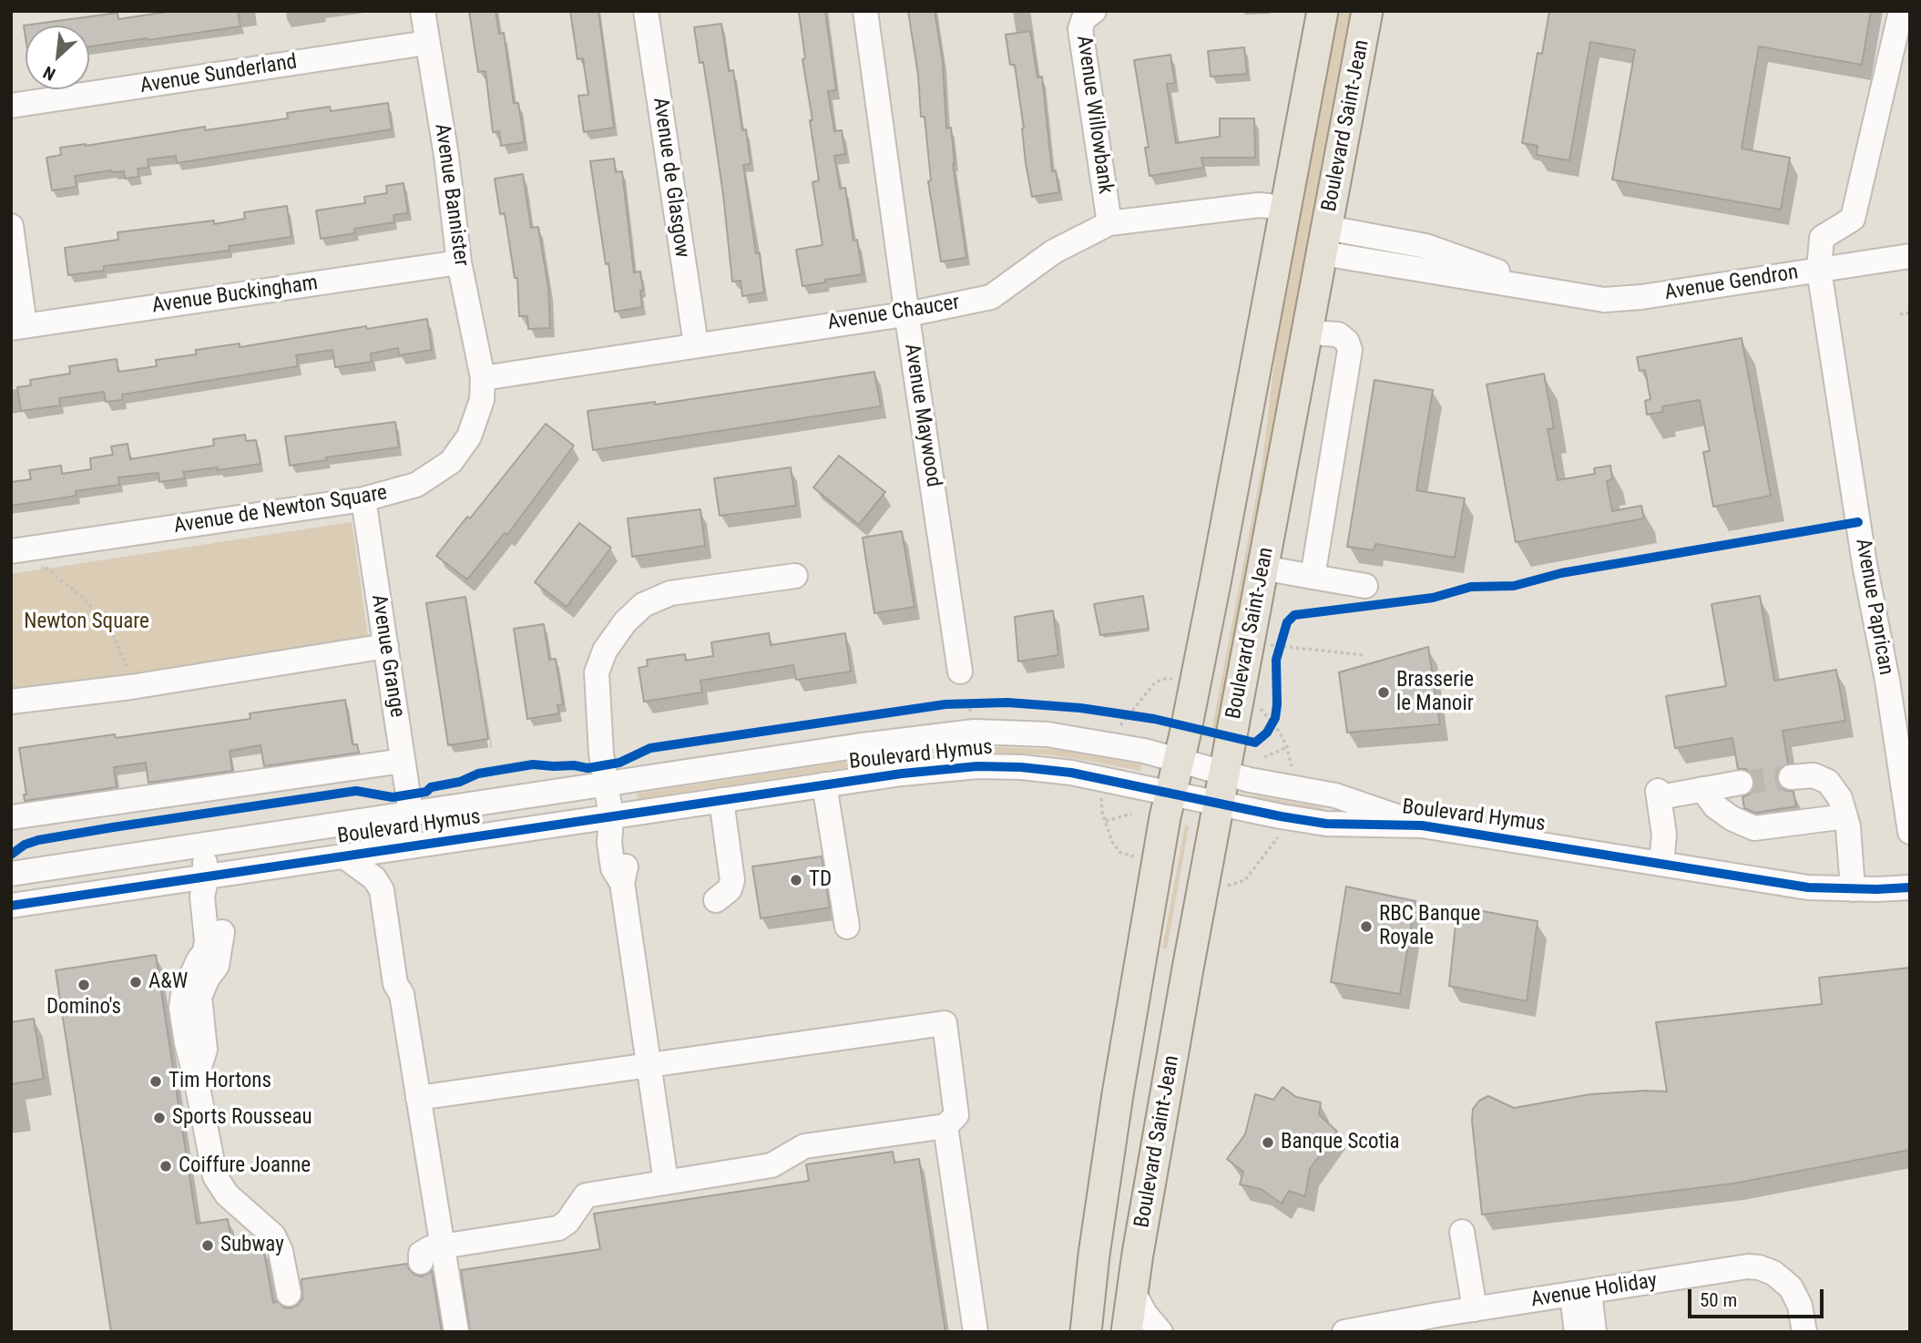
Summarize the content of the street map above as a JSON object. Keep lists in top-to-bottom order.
{
  "streets": {
    "main road": ["Boulevard Saint-Jean"],
    "street": [
      "Avenue Sunderland",
      "Avenue Willowbank",
      "Avenue de Glasgow",
      "Avenue Bannister",
      "Avenue Gendron",
      "Avenue Buckingham",
      "Avenue Chaucer",
      "Avenue Maywood",
      "Avenue de Newton Square",
      "Avenue Paprican",
      "Avenue Grange",
      "Boulevard Hymus",
      "Avenue Holiday"
    ]
  },
  "crossings": [
    ["Avenue Sunderland", "Avenue Bannister"],
    ["Avenue Willowbank", "Avenue Chaucer"],
    ["Boulevard Saint-Jean", "Avenue Gendron"],
    ["Boulevard Saint-Jean", "Boulevard Hymus"],
    ["Avenue de Glasgow", "Avenue Chaucer"],
    ["Avenue Bannister", "Avenue Buckingham"],
    ["Avenue Bannister", "Avenue Chaucer"],
    ["Avenue Bannister", "Avenue de Newton Square"],
    ["Avenue Gendron", "Avenue Paprican"],
    ["Avenue Chaucer", "Avenue Maywood"],
    ["Avenue Chaucer", "Avenue de Newton Square"],
    ["Avenue de Newton Square", "Avenue Grange"],
    ["Avenue Grange", "Boulevard Hymus"]
  ],
  "parks": ["Newton Square"],
  "places": [
    "Brasserie le Manoir",
    "TD",
    "RBC Banque Royale",
    "A&W",
    "Domino's",
    "Tim Hortons",
    "Sports Rousseau",
    "Banque Scotia",
    "Coiffure Joanne",
    "Subway"
  ],
  "scale_bar": "50 m",
  "north": "bottom left"
}
